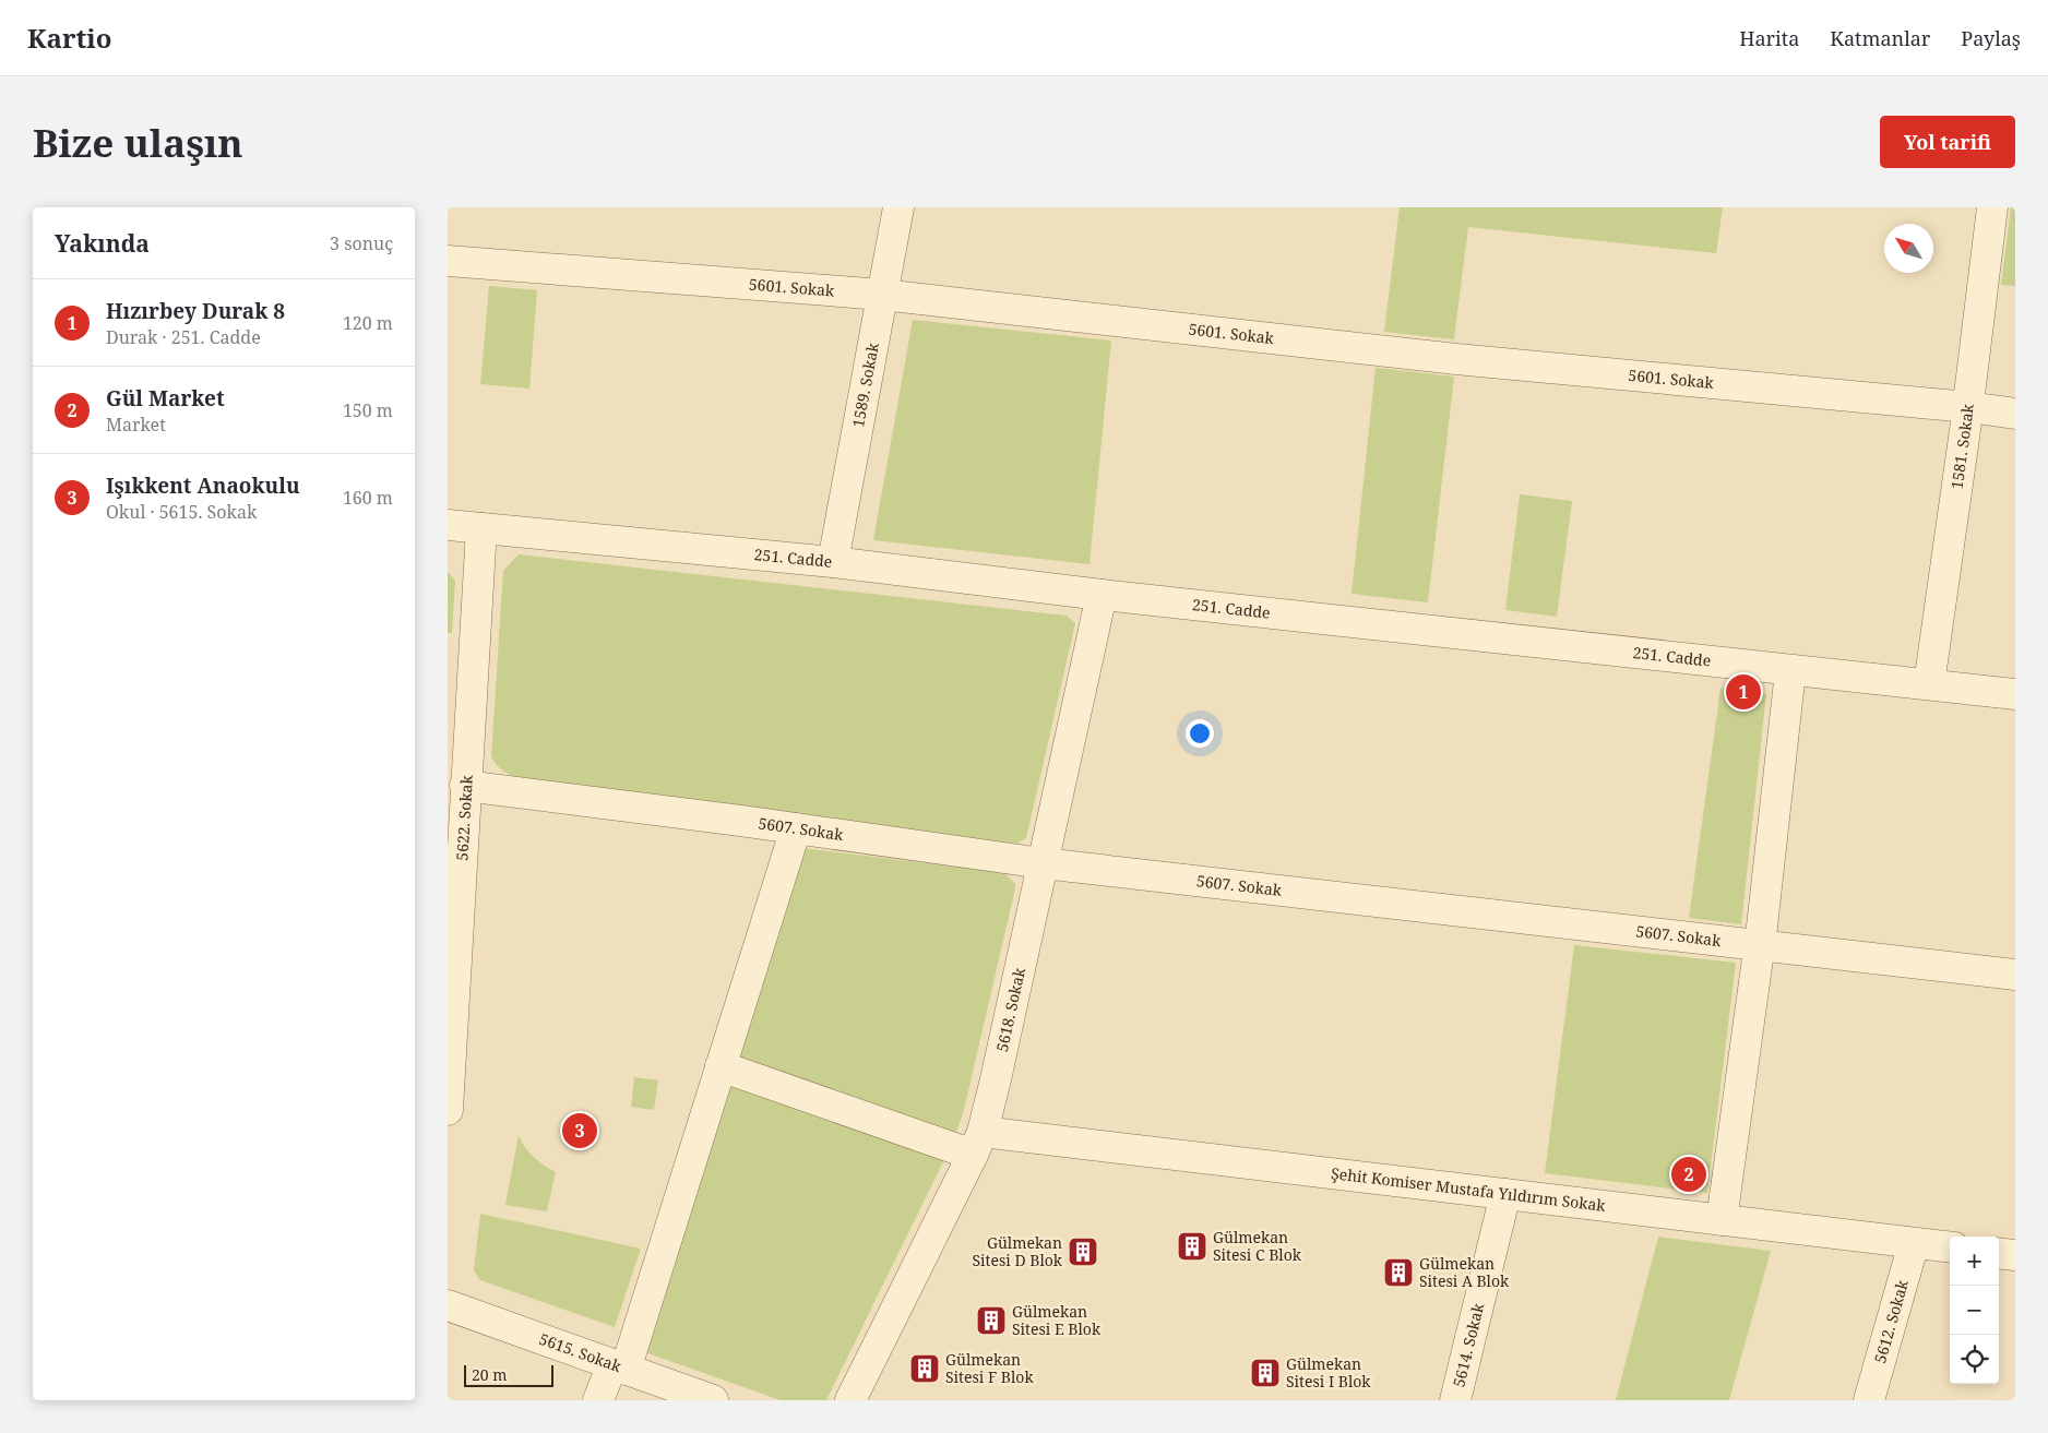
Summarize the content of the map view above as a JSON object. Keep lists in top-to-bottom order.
{
  "streets": {
    "street": [
      "5601. Sokak",
      "1589. Sokak",
      "1581. Sokak",
      "251. Cadde",
      "5622. Sokak",
      "5607. Sokak",
      "5618. Sokak",
      "Şehit Komiser Mustafa Yıldırım Sokak",
      "5612. Sokak",
      "5614. Sokak",
      "5615. Sokak"
    ]
  },
  "crossings": [
    ["5601. Sokak", "1589. Sokak"],
    ["5601. Sokak", "1581. Sokak"],
    ["1589. Sokak", "251. Cadde"],
    ["1581. Sokak", "251. Cadde"],
    ["251. Cadde", "5622. Sokak"],
    ["251. Cadde", "5618. Sokak"],
    ["5622. Sokak", "5607. Sokak"],
    ["5607. Sokak", "5618. Sokak"],
    ["5618. Sokak", "Şehit Komiser Mustafa Yıldırım Sokak"],
    ["Şehit Komiser Mustafa Yıldırım Sokak", "5612. Sokak"],
    ["Şehit Komiser Mustafa Yıldırım Sokak", "5614. Sokak"]
  ],
  "places": {
    "building": [
      "Gülmekan Sitesi C Blok",
      "Gülmekan Sitesi D Blok",
      "Gülmekan Sitesi A Blok",
      "Gülmekan Sitesi E Blok",
      "Gülmekan Sitesi F Blok",
      "Gülmekan Sitesi I Blok"
    ]
  },
  "scale_bar": "20 m",
  "north": "top left",
  "page": {
    "header": "Kartio",
    "nav": ["Harita", "Katmanlar", "Paylaş"],
    "buttons": "Yol tarifi",
    "title": "Bize ulaşın",
    "heading": ["Yakında", "3 sonuç"],
    "list": [
      {
        "mark": "1",
        "name": "Hızırbey Durak 8",
        "note": "Durak · 251. Cadde",
        "value": "120 m"
      },
      {
        "mark": "2",
        "name": "Gül Market",
        "note": "Market",
        "value": "150 m"
      },
      {
        "mark": "3",
        "name": "Işıkkent Anaokulu",
        "note": "Okul · 5615. Sokak",
        "value": "160 m"
      }
    ],
    "pins": ["1", "3", "2"],
    "map_buttons": ["+", "−"],
    "scale": "20 m"
  }
}
